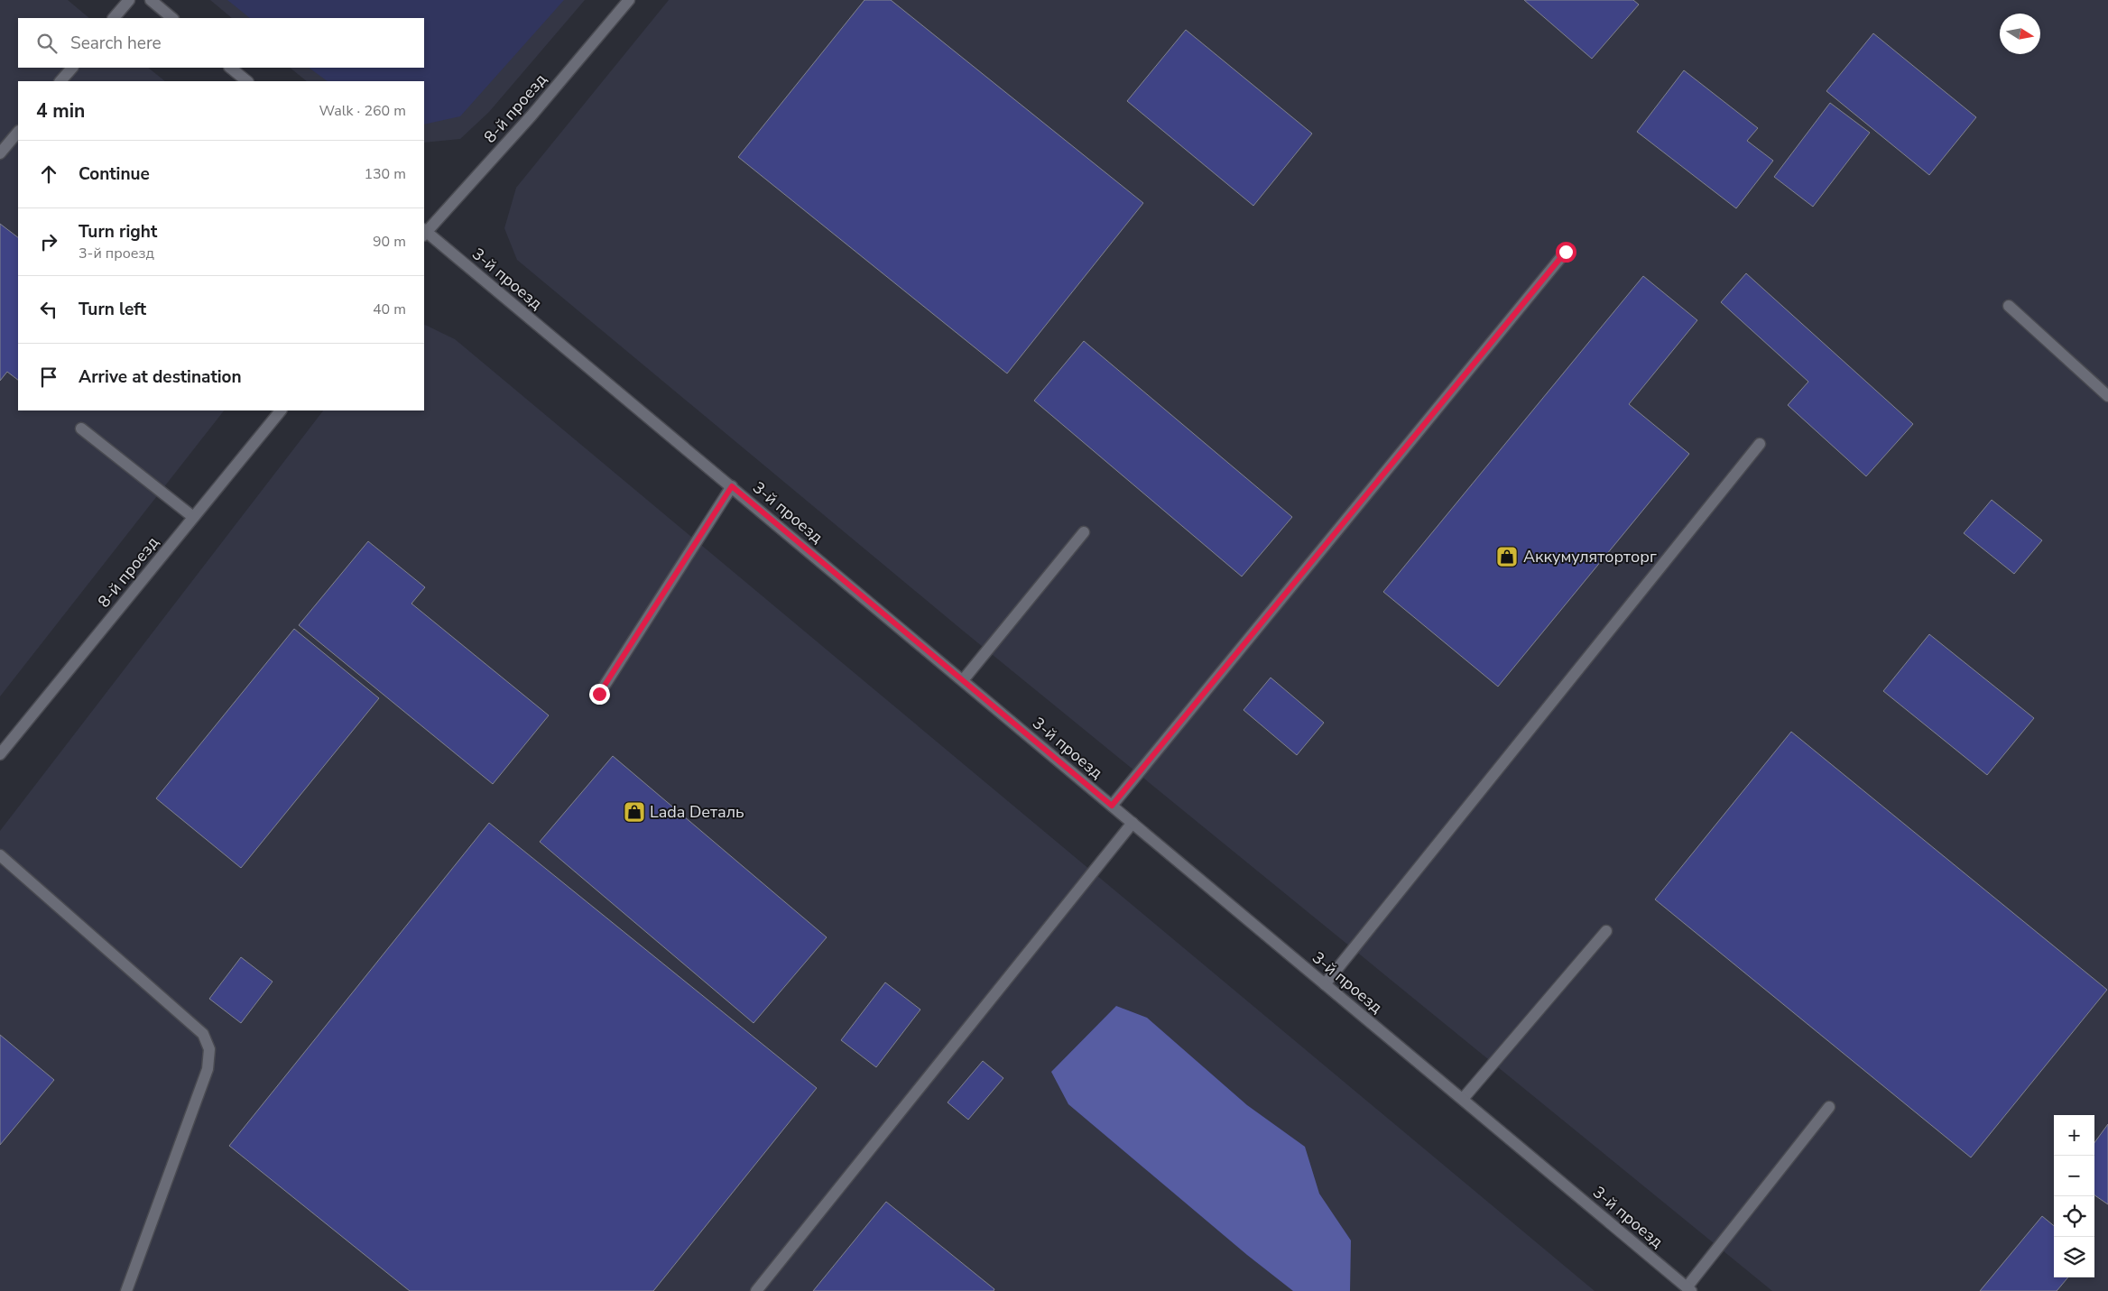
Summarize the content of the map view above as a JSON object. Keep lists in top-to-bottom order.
{
  "streets": {
    "street": ["8-й проезд", "3-й проезд"]
  },
  "crossings": [
    ["8-й проезд", "3-й проезд"]
  ],
  "places": {
    "shop": ["Аккумуляторторг", "Lada Dеталь"]
  },
  "north": "right",
  "page": {
    "search": "Search here",
    "heading": ["4 min", "Walk · 260 m"],
    "list": [
      ["Continue", "130 m"],
      ["Turn right", "3-й проезд", "90 m"],
      ["Turn left", "40 m"],
      "Arrive at destination"
    ],
    "map_buttons": ["+", "−"]
  }
}
